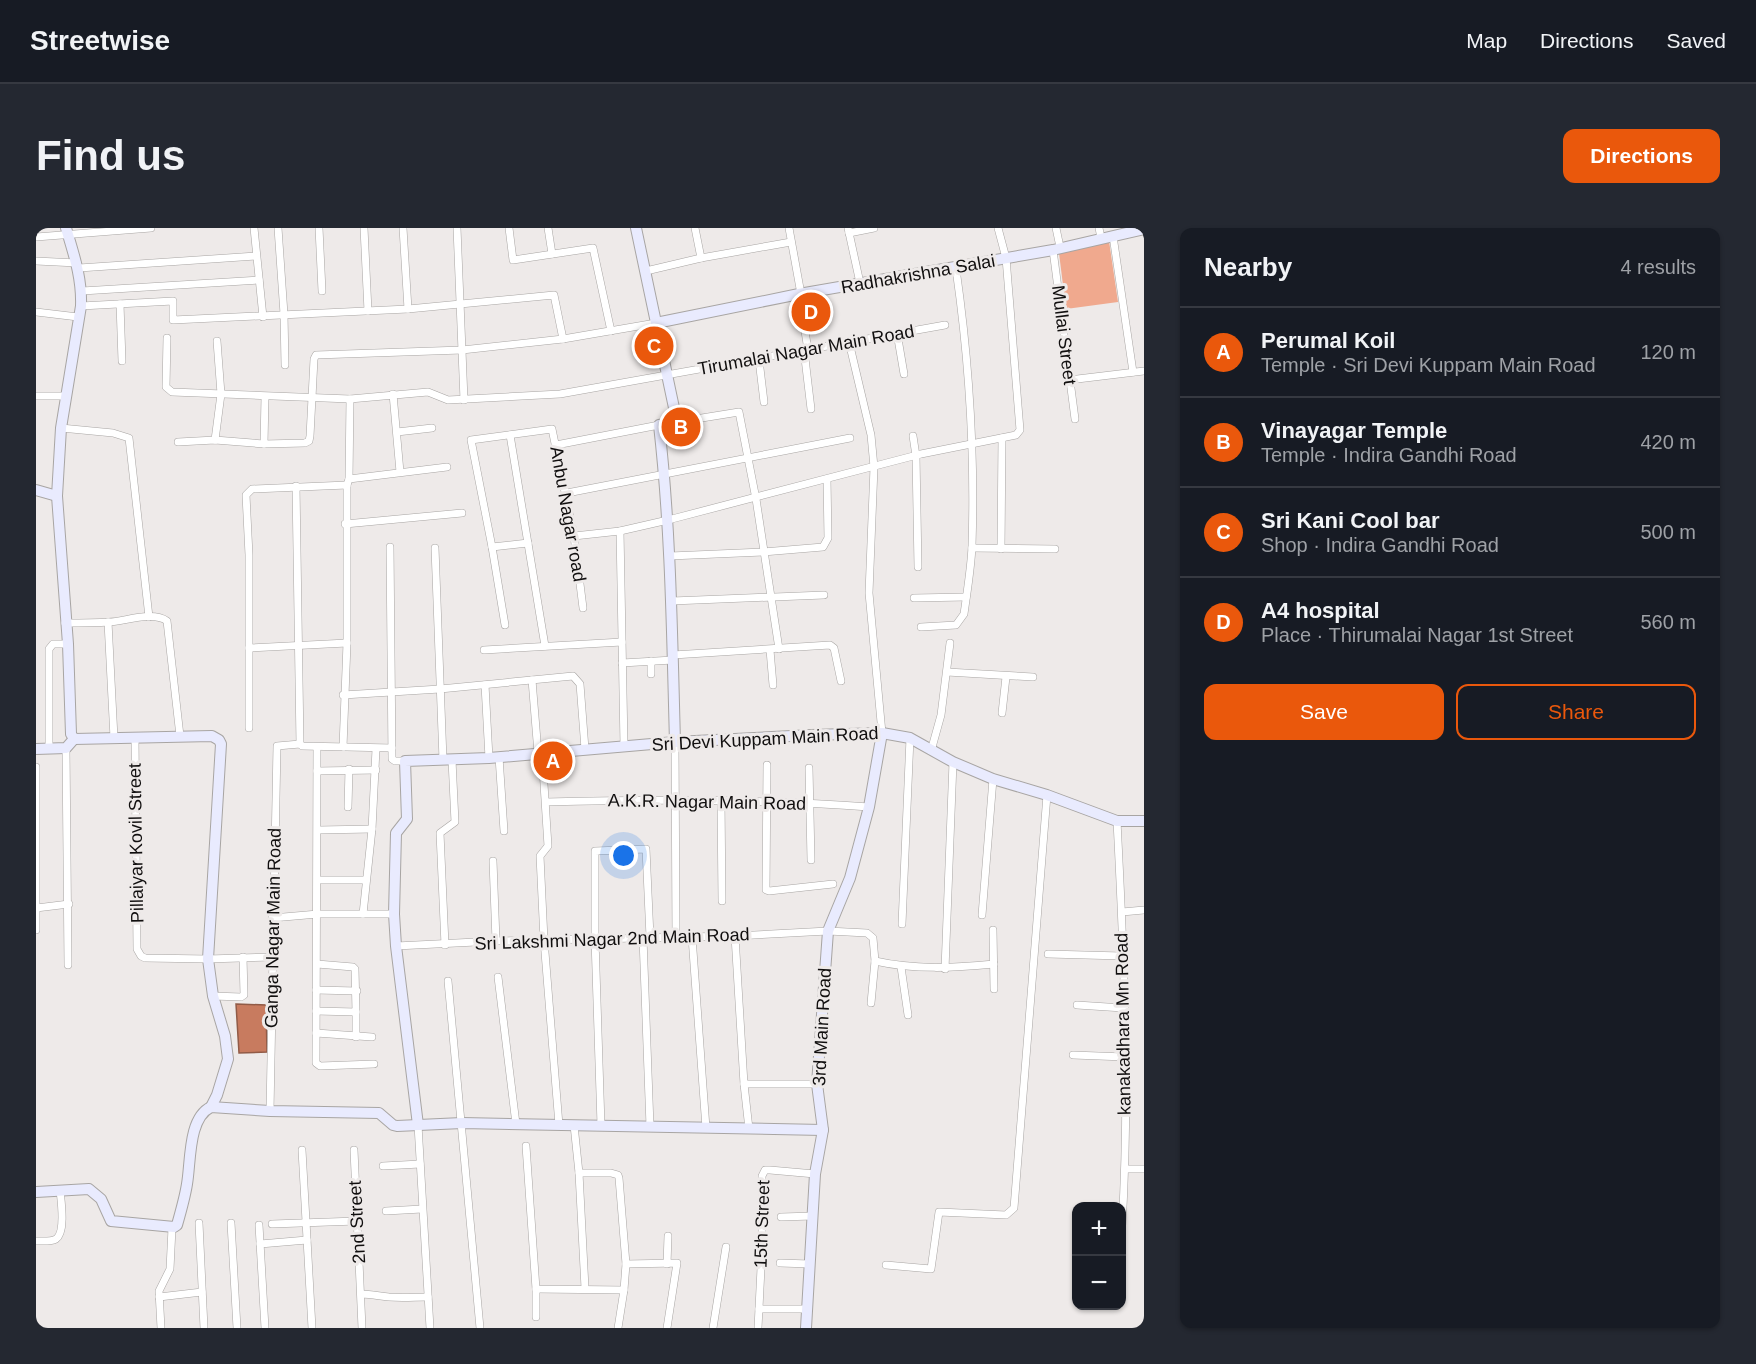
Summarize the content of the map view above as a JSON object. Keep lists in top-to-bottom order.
{
  "streets": {
    "street": [
      "Radhakrishna Salai",
      "Mullai Street",
      "Tirumalai Nagar Main Road",
      "Anbu Nagar road",
      "Sri Devi Kuppam Main Road",
      "A.K.R. Nagar Main Road",
      "Pillaiyar Kovil Street",
      "Ganga Nagar Main Road",
      "Sri Lakshmi Nagar 2nd Main Road",
      "kanakadhara Mn Road",
      "3rd Main Road",
      "2nd Street",
      "15th Street"
    ]
  },
  "crossings": [
    ["Radhakrishna Salai", "Mullai Street"],
    ["Sri Devi Kuppam Main Road", "kanakadhara Mn Road"],
    ["Sri Devi Kuppam Main Road", "3rd Main Road"],
    ["A.K.R. Nagar Main Road", "3rd Main Road"],
    ["Sri Lakshmi Nagar 2nd Main Road", "3rd Main Road"],
    ["3rd Main Road", "15th Street"]
  ],
  "page": {
    "header": "Streetwise",
    "nav": ["Map", "Directions", "Saved"],
    "buttons": [
      "Directions",
      ["Save", "Share"]
    ],
    "title": "Find us",
    "heading": ["Nearby", "4 results"],
    "pins": [
      "D",
      "C",
      "B",
      "A"
    ],
    "list": [
      {
        "mark": "A",
        "name": "Perumal Koil",
        "note": "Temple · Sri Devi Kuppam Main Road",
        "value": "120 m"
      },
      {
        "mark": "B",
        "name": "Vinayagar Temple",
        "note": "Temple · Indira Gandhi Road",
        "value": "420 m"
      },
      {
        "mark": "C",
        "name": "Sri Kani Cool bar",
        "note": "Shop · Indira Gandhi Road",
        "value": "500 m"
      },
      {
        "mark": "D",
        "name": "A4 hospital",
        "note": "Place · Thirumalai Nagar 1st Street",
        "value": "560 m"
      }
    ],
    "map_buttons": ["+", "−"]
  }
}
